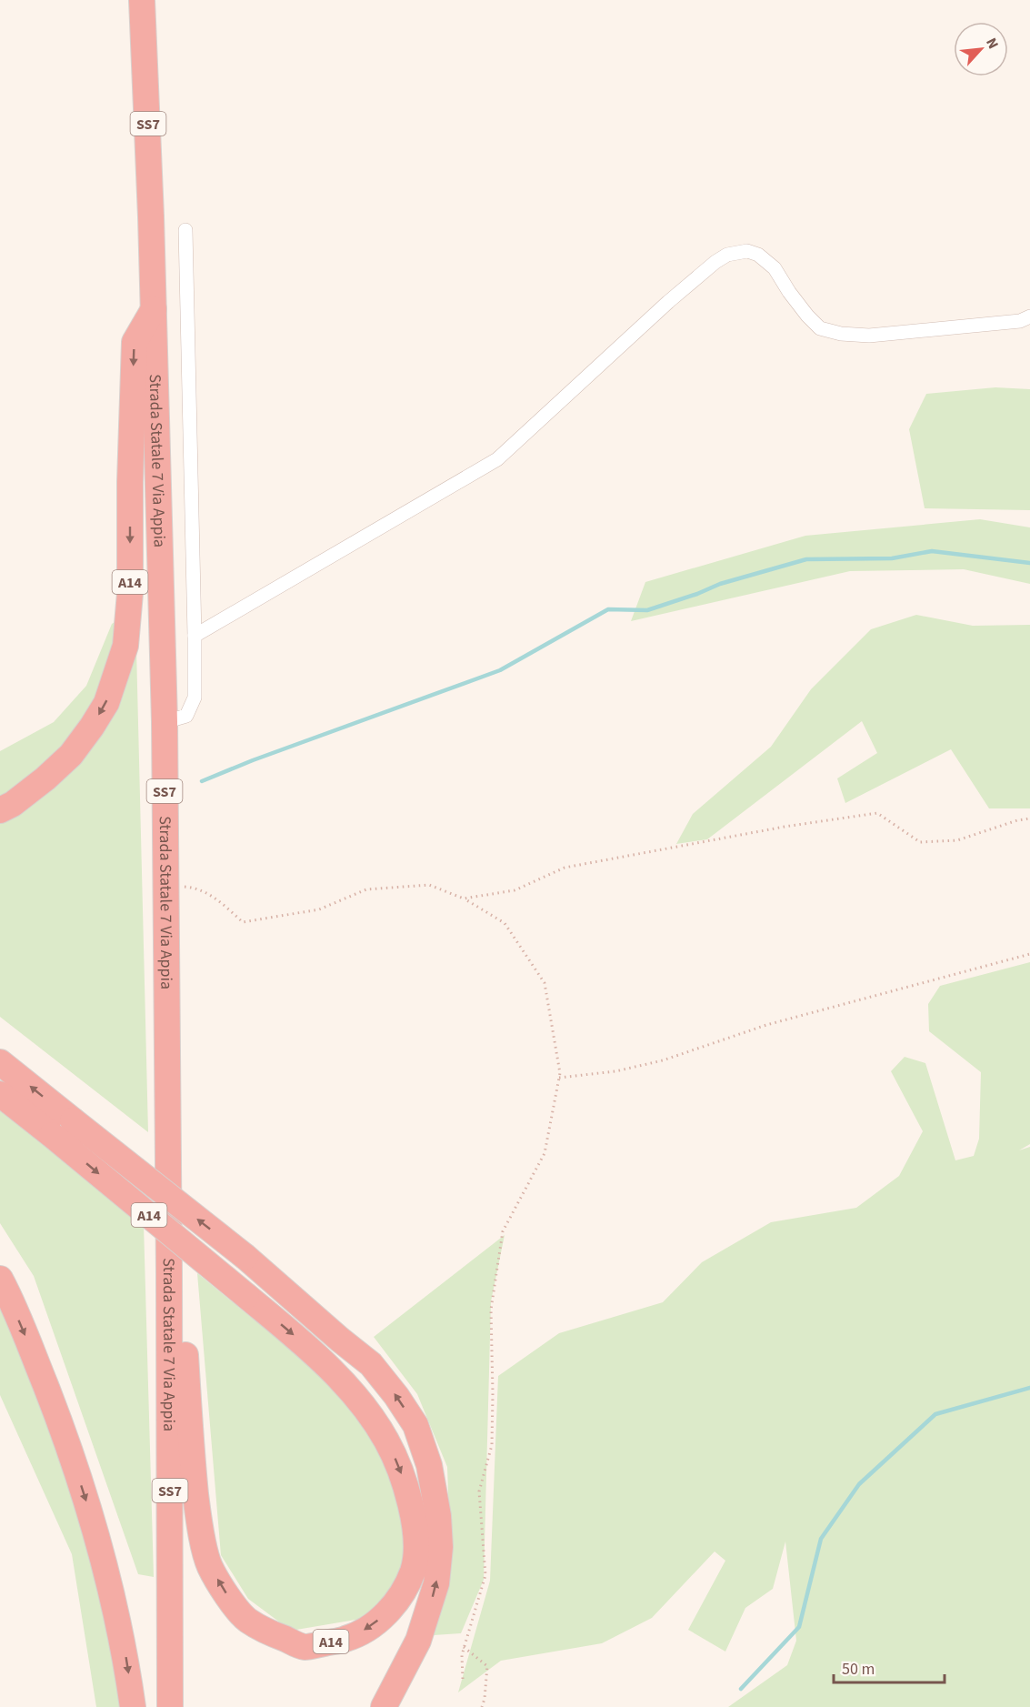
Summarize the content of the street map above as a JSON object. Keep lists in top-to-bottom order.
{
  "streets": {
    "highway": ["SS7", "Strada Statale 7 Via Appia", "A14"]
  },
  "crossings": [
    ["SS7", "Strada Statale 7 Via Appia"],
    ["Strada Statale 7 Via Appia", "A14"]
  ],
  "scale_bar": "50 m",
  "north": "top right"
}
